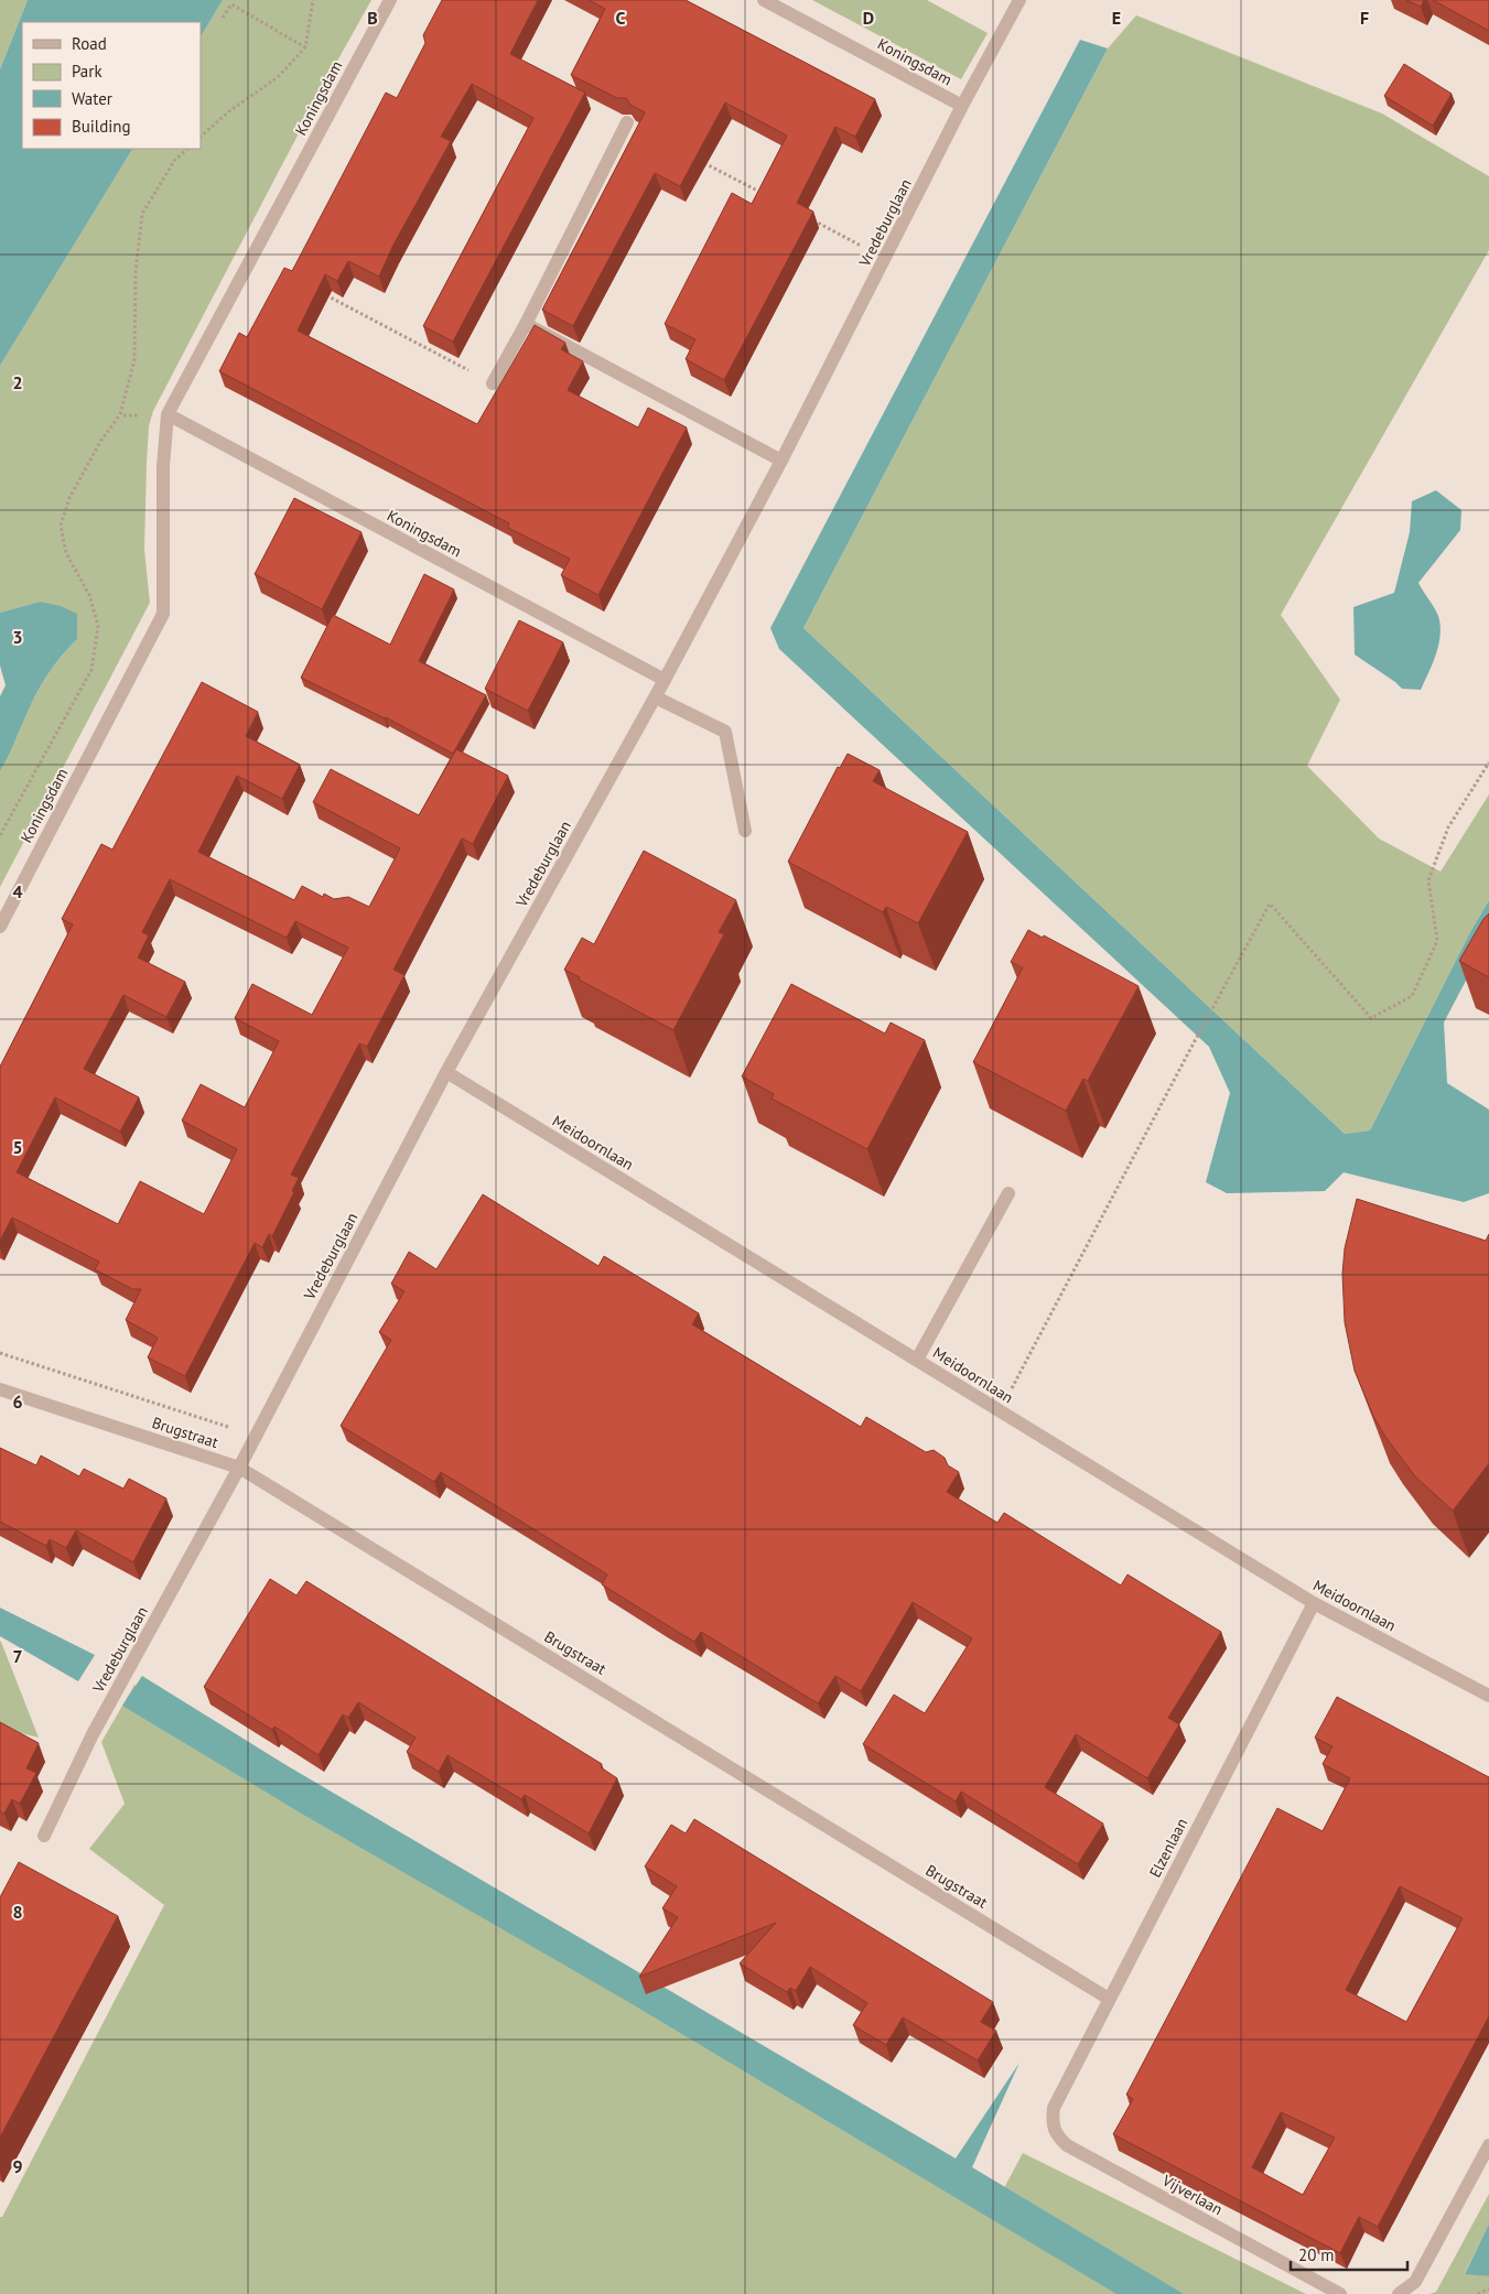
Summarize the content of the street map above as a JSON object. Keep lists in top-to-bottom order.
{
  "streets": {
    "street": [
      "Koningsdam",
      "Vredeburglaan",
      "Meidoornlaan",
      "Brugstraat",
      "Elzenlaan",
      "Vijverlaan"
    ]
  },
  "crossings": [
    ["Koningsdam", "Vredeburglaan"],
    ["Vredeburglaan", "Meidoornlaan"],
    ["Vredeburglaan", "Brugstraat"],
    ["Meidoornlaan", "Elzenlaan"],
    ["Brugstraat", "Elzenlaan"],
    ["Elzenlaan", "Vijverlaan"]
  ],
  "legend": [
    "Road",
    "Park",
    "Water",
    "Building"
  ],
  "scale_bar": "20 m",
  "grid": {
    "columns": [
      "B",
      "C",
      "D",
      "E",
      "F"
    ],
    "rows": [
      "2",
      "3",
      "4",
      "5",
      "6",
      "7",
      "8",
      "9"
    ]
  }
}
